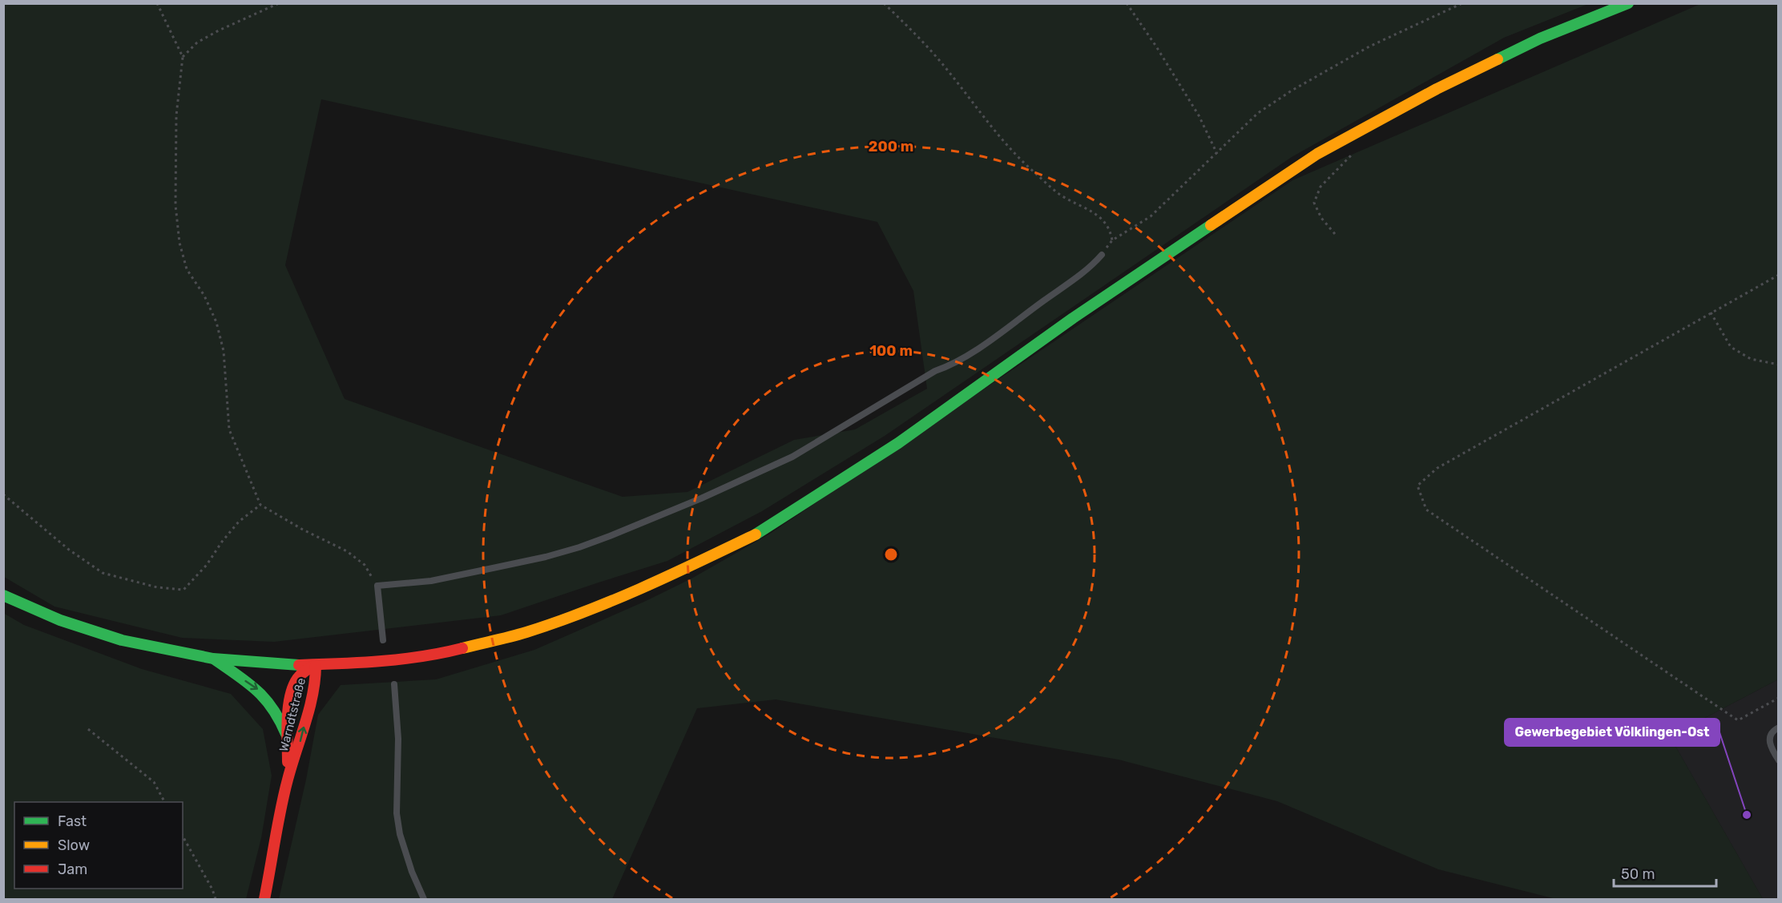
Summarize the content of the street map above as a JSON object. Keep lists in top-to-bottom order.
{
  "streets": {
    "main road": ["Warndtstraße"]
  },
  "places": ["Gewerbegebiet Völklingen-Ost"],
  "legend": ["Fast", "Slow", "Jam"],
  "scale_bar": "50 m",
  "rings": ["200 m", "100 m"]
}
